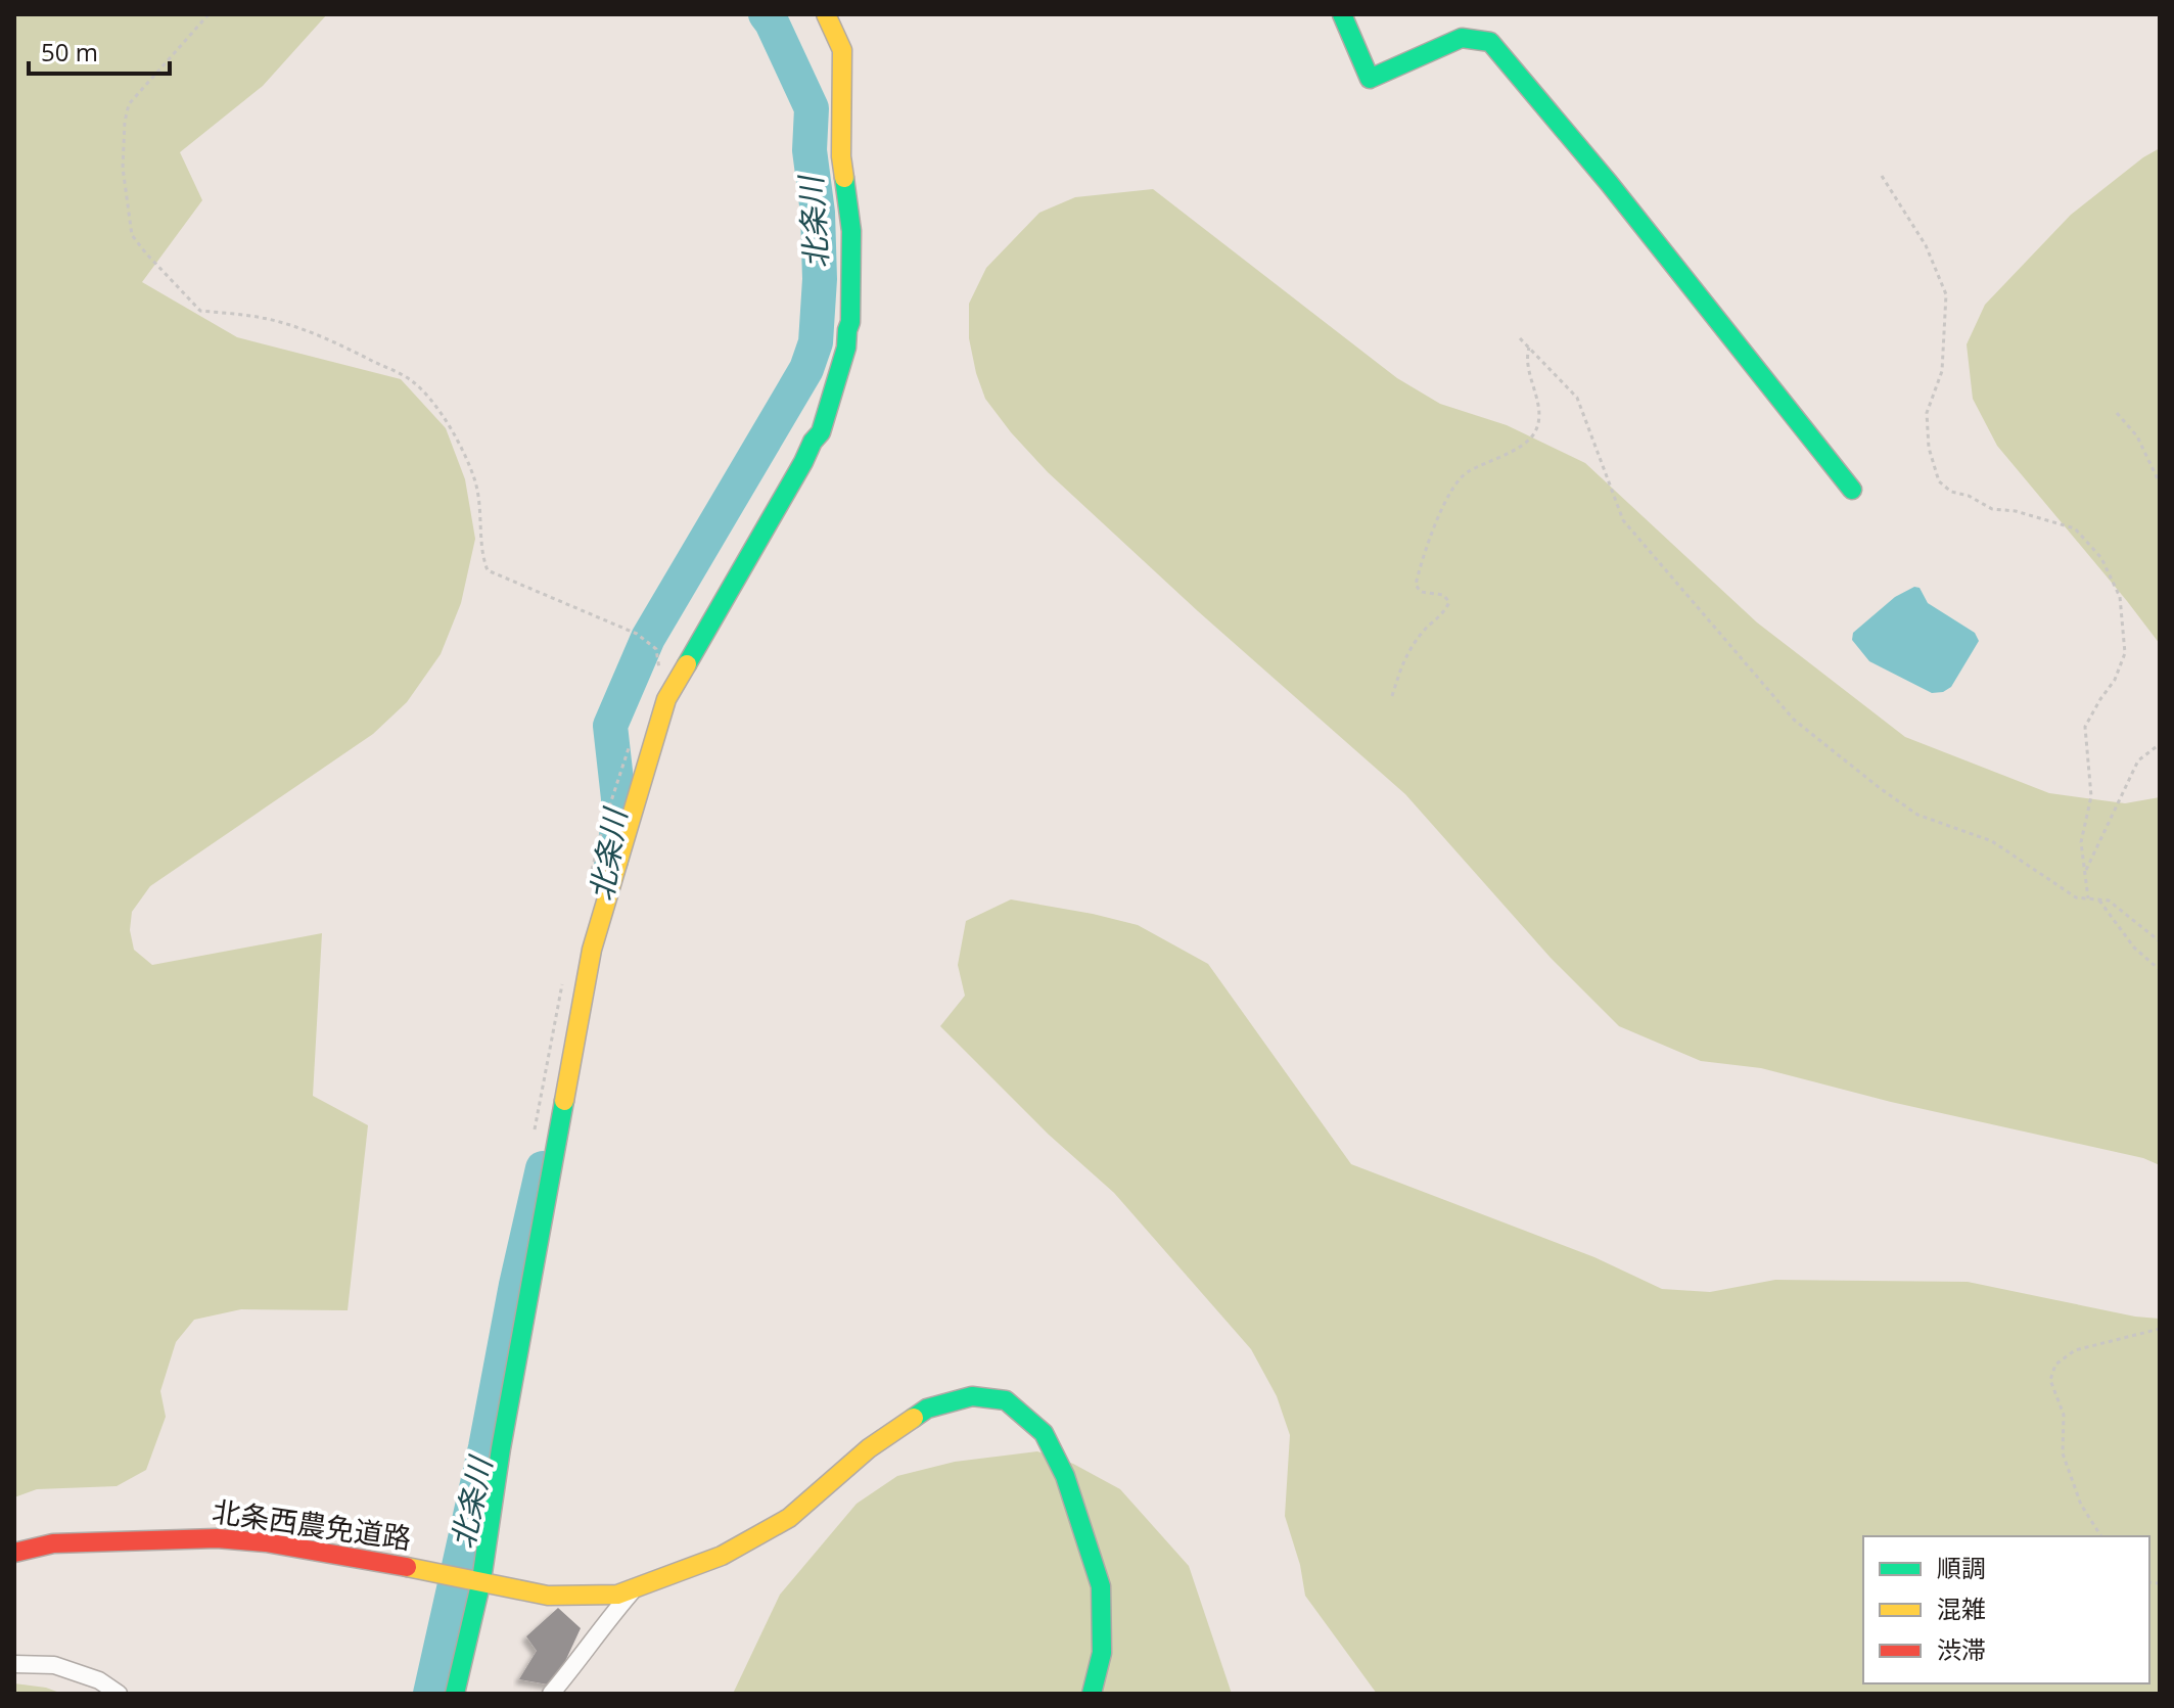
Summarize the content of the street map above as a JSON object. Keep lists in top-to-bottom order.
{
  "streets": {
    "street": ["北条西農免道路"]
  },
  "water": ["北条川"],
  "legend": ["順調", "混雑", "渋滞"],
  "scale_bar": "50 m"
}
